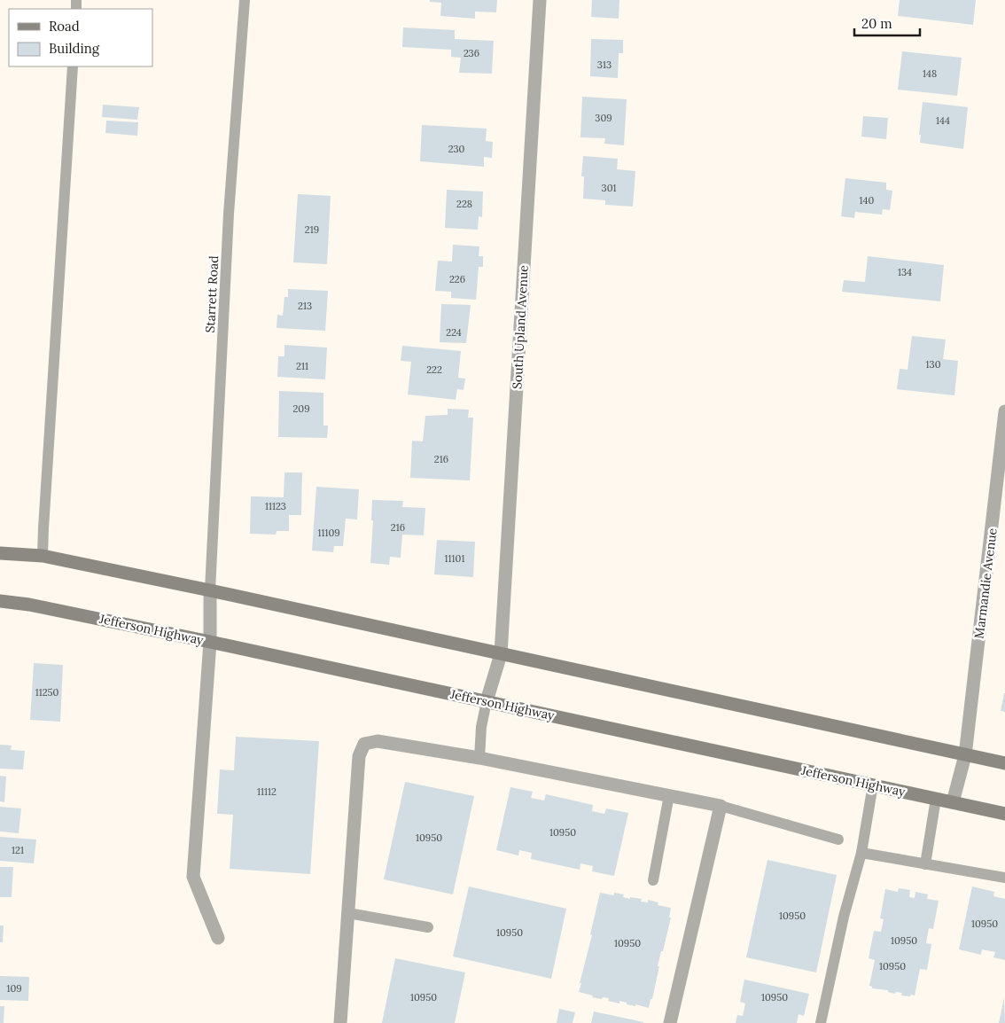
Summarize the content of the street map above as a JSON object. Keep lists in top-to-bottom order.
{
  "streets": {
    "main road": ["Jefferson Highway"],
    "street": ["South Upland Avenue", "Marmandie Avenue"],
    "lane": ["Starrett Road"]
  },
  "crossings": [
    ["South Upland Avenue", "Jefferson Highway"],
    ["Marmandie Avenue", "Jefferson Highway"]
  ],
  "house_numbers": [
    "236",
    "313",
    "148",
    "309",
    "144",
    "230",
    "301",
    "140",
    "228",
    "219",
    "134",
    "226",
    "213",
    "224",
    "130",
    "211",
    "222",
    "209",
    "216",
    "11123",
    "216",
    "11109",
    "11101",
    "11250",
    "11112",
    "10950",
    "10950",
    "121",
    "10950",
    "10950",
    "10950",
    "10950",
    "10950",
    "10950",
    "109",
    "10950",
    "10950"
  ],
  "legend": ["Road", "Building"],
  "scale_bar": "20 m"
}
